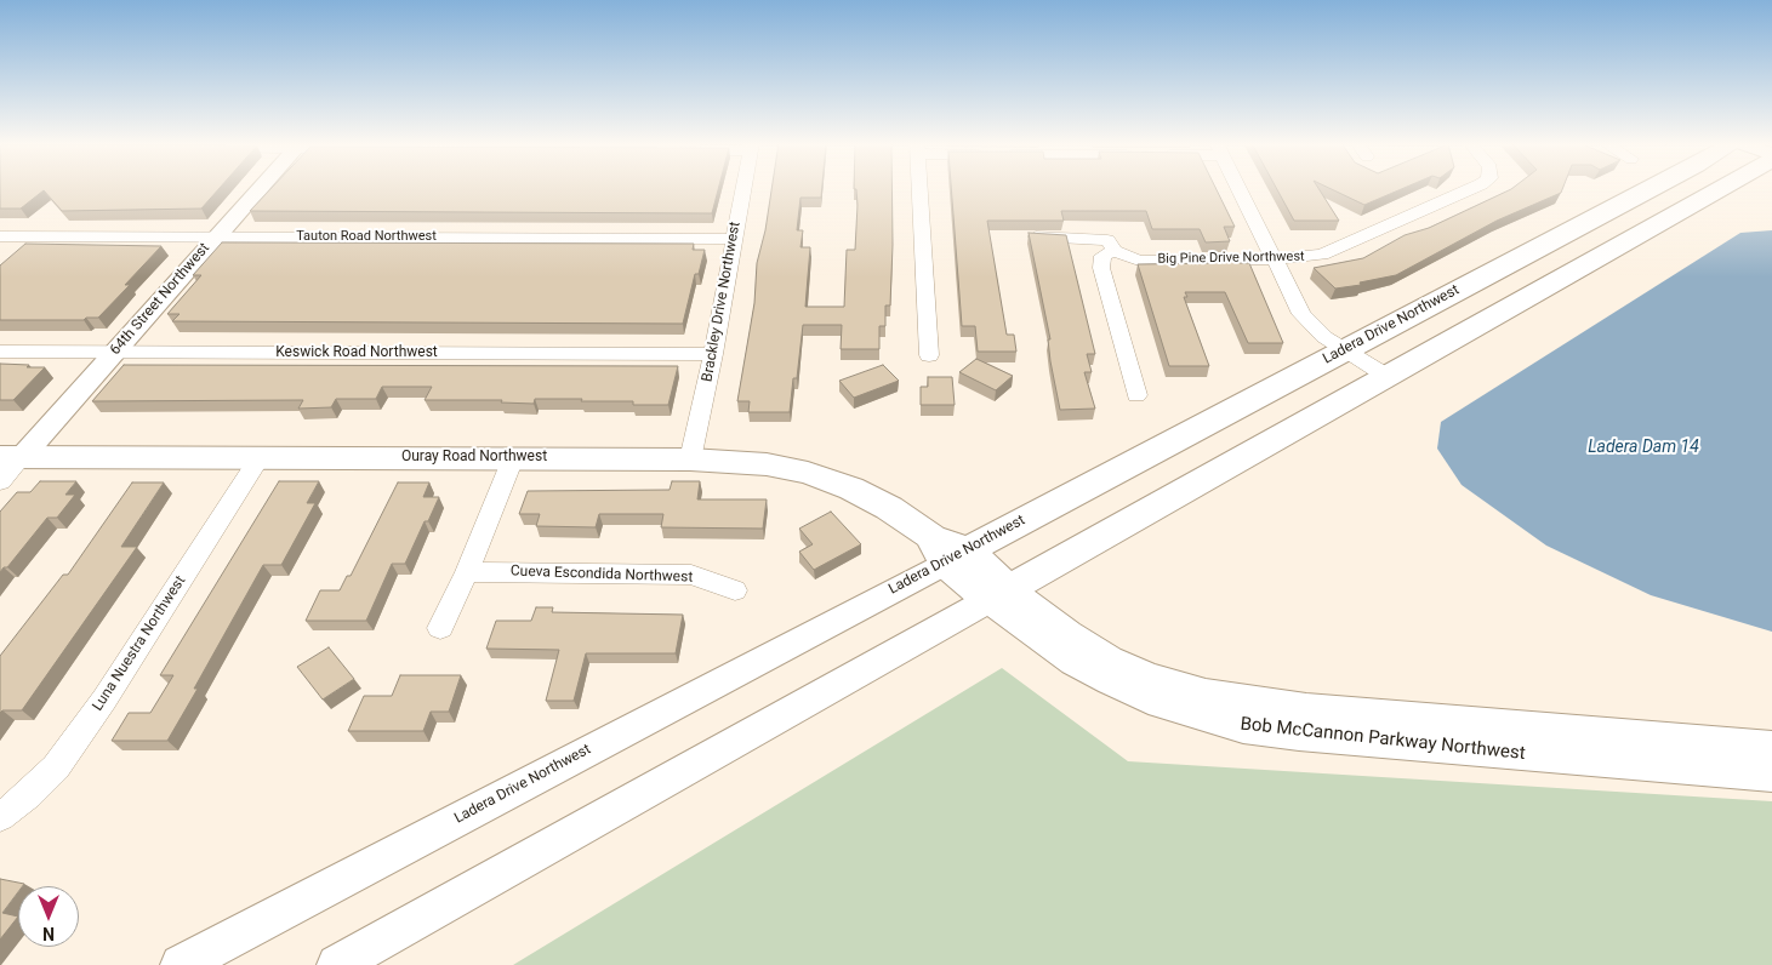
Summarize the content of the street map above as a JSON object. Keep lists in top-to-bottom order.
{
  "streets": {
    "main road": ["Ladera Drive Northwest", "Ouray Road Northwest"],
    "street": [
      "Tauton Road Northwest",
      "Big Pine Drive Northwest",
      "64th Street Northwest",
      "Brackley Drive Northwest",
      "Keswick Road Northwest",
      "Cueva Escondida Northwest",
      "Luna Nuestra Northwest",
      "Bob McCannon Parkway Northwest"
    ]
  },
  "crossings": [
    ["Tauton Road Northwest", "64th Street Northwest"],
    ["Tauton Road Northwest", "Brackley Drive Northwest"],
    ["64th Street Northwest", "Keswick Road Northwest"],
    ["64th Street Northwest", "Ouray Road Northwest"],
    ["Brackley Drive Northwest", "Keswick Road Northwest"],
    ["Brackley Drive Northwest", "Ouray Road Northwest"],
    ["Ladera Drive Northwest", "Ouray Road Northwest"],
    ["Ouray Road Northwest", "Luna Nuestra Northwest"],
    ["Ouray Road Northwest", "Bob McCannon Parkway Northwest"]
  ],
  "water": ["Ladera Dam 14"],
  "north": "bottom"
}
